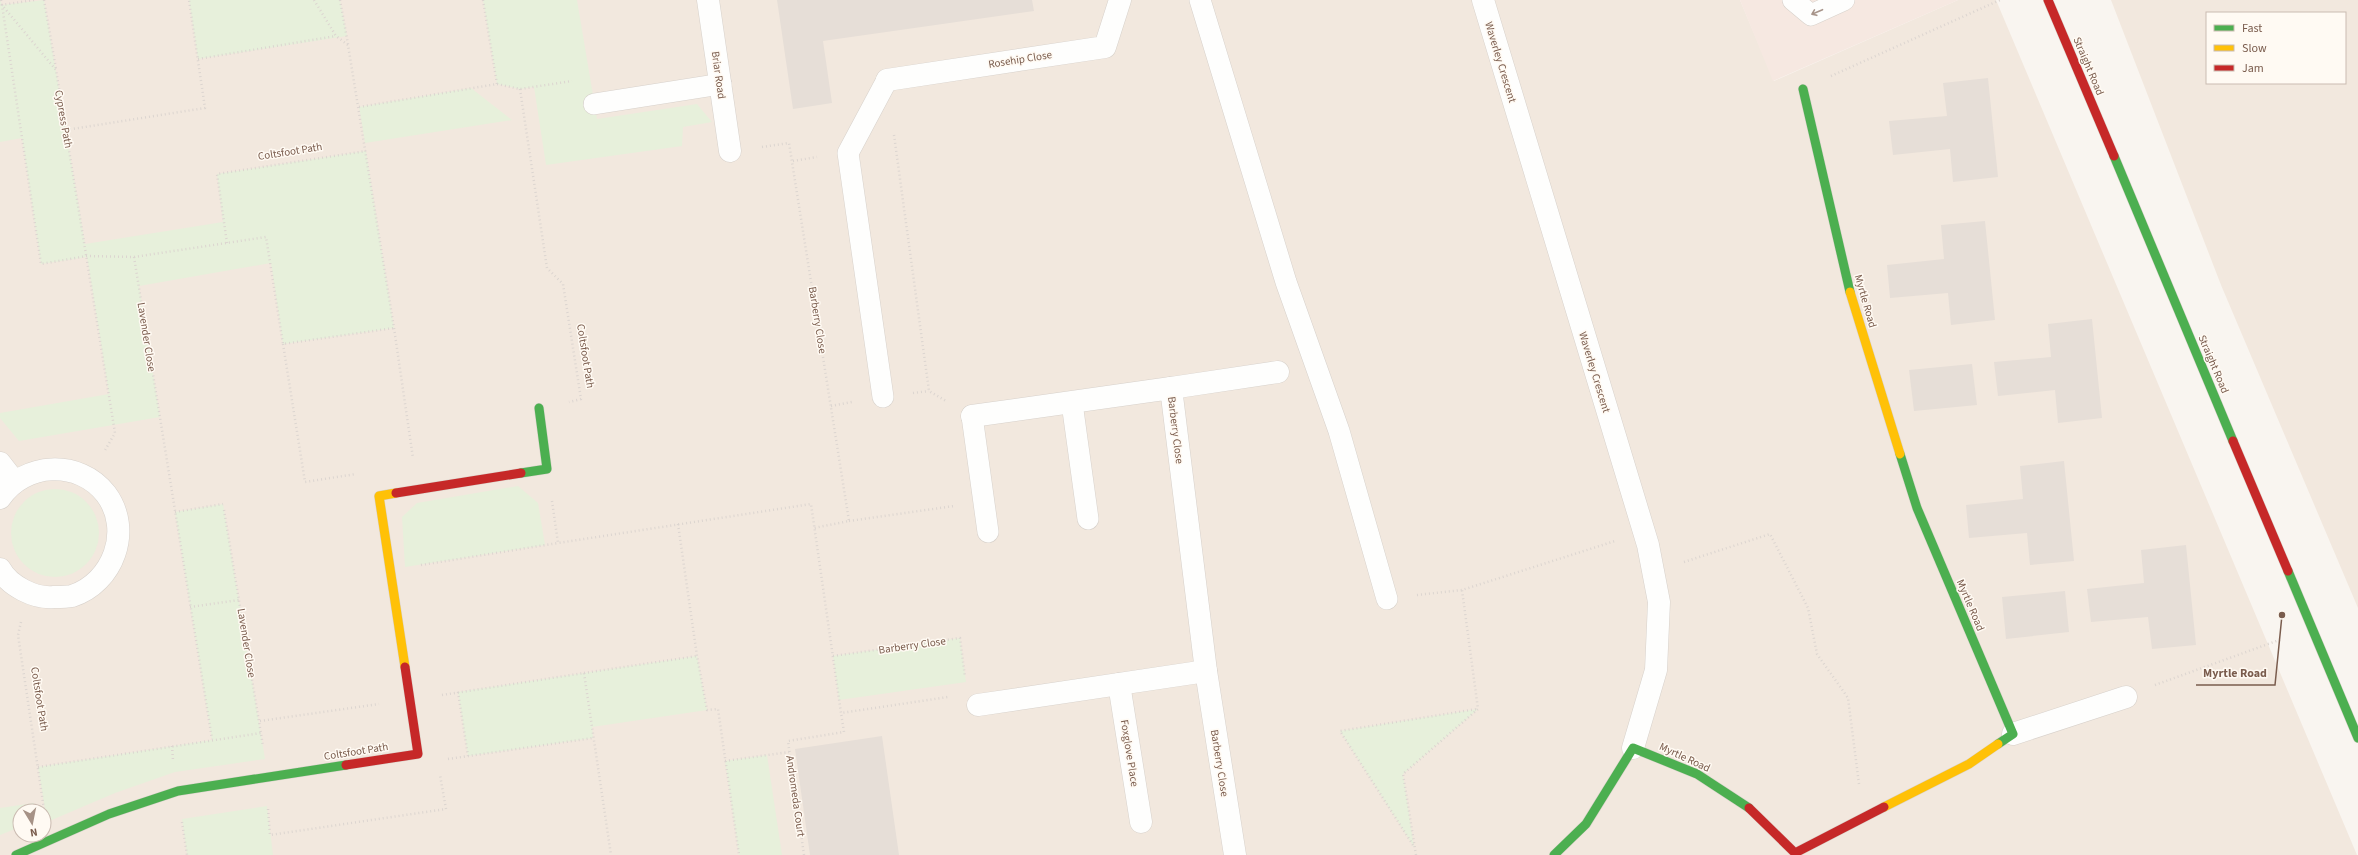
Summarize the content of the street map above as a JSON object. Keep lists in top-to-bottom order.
{
  "streets": {
    "street": [
      "Rosehip Close",
      "Waverley Crescent",
      "Straight Road",
      "Briar Road",
      "Coltsfoot Path",
      "Myrtle Road",
      "Barberry Close",
      "Foxglove Place"
    ],
    "path": ["Cypress Path", "Lavender Close", "Andromeda Court"]
  },
  "crossings": [
    ["Waverley Crescent", "Myrtle Road"],
    ["Briar Road", "Barberry Close"],
    ["Coltsfoot Path", "Lavender Close"]
  ],
  "places": ["Myrtle Road"],
  "legend": ["Fast", "Slow", "Jam"],
  "north": "bottom"
}
